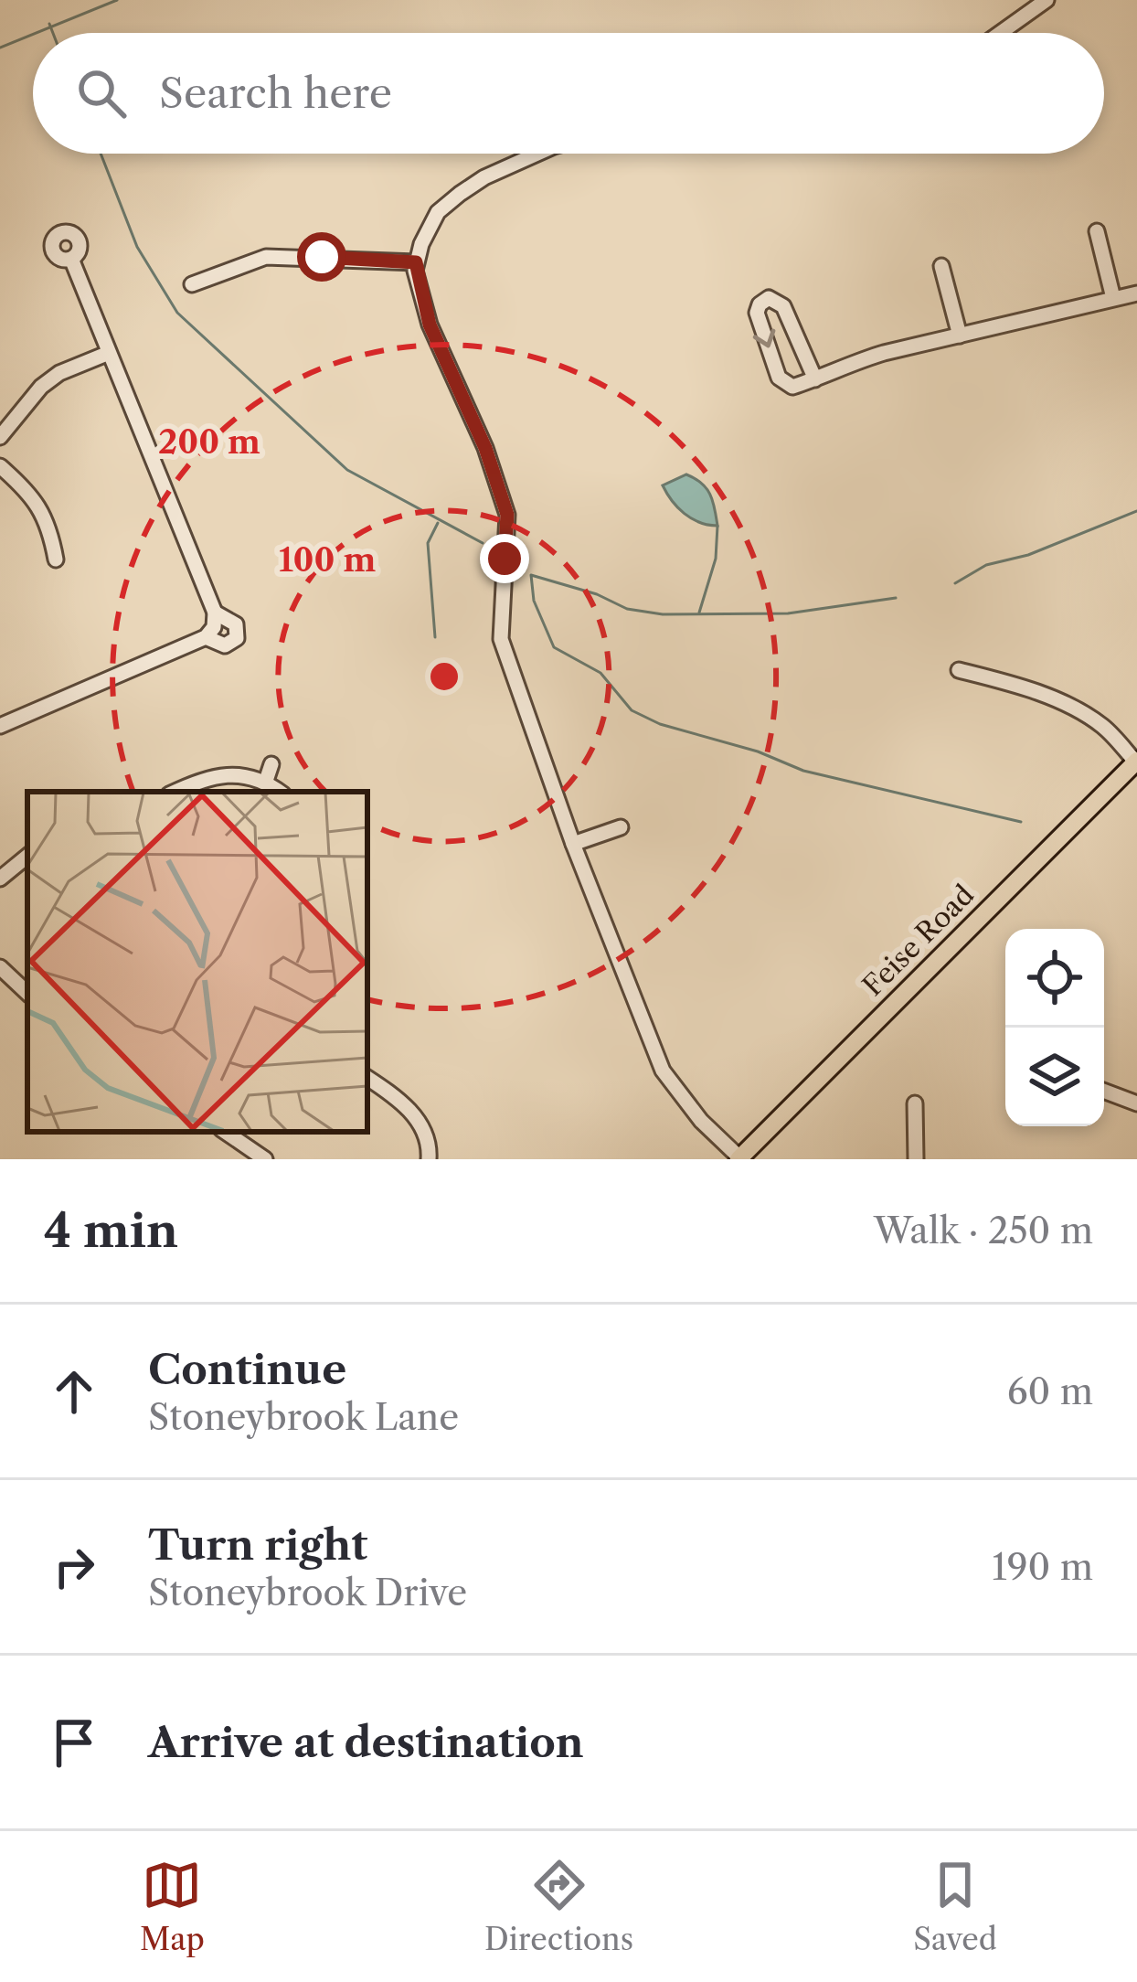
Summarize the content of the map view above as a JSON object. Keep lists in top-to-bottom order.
{
  "streets": {
    "main road": ["Feise Road"]
  },
  "page": {
    "search": "Search here",
    "heading": ["4 min", "Walk · 250 m"],
    "list": [
      ["Continue", "Stoneybrook Lane", "60 m"],
      ["Turn right", "Stoneybrook Drive", "190 m"],
      "Arrive at destination"
    ],
    "nav": ["Map", "Directions", "Saved"]
  },
  "rings": ["200 m", "100 m"]
}
